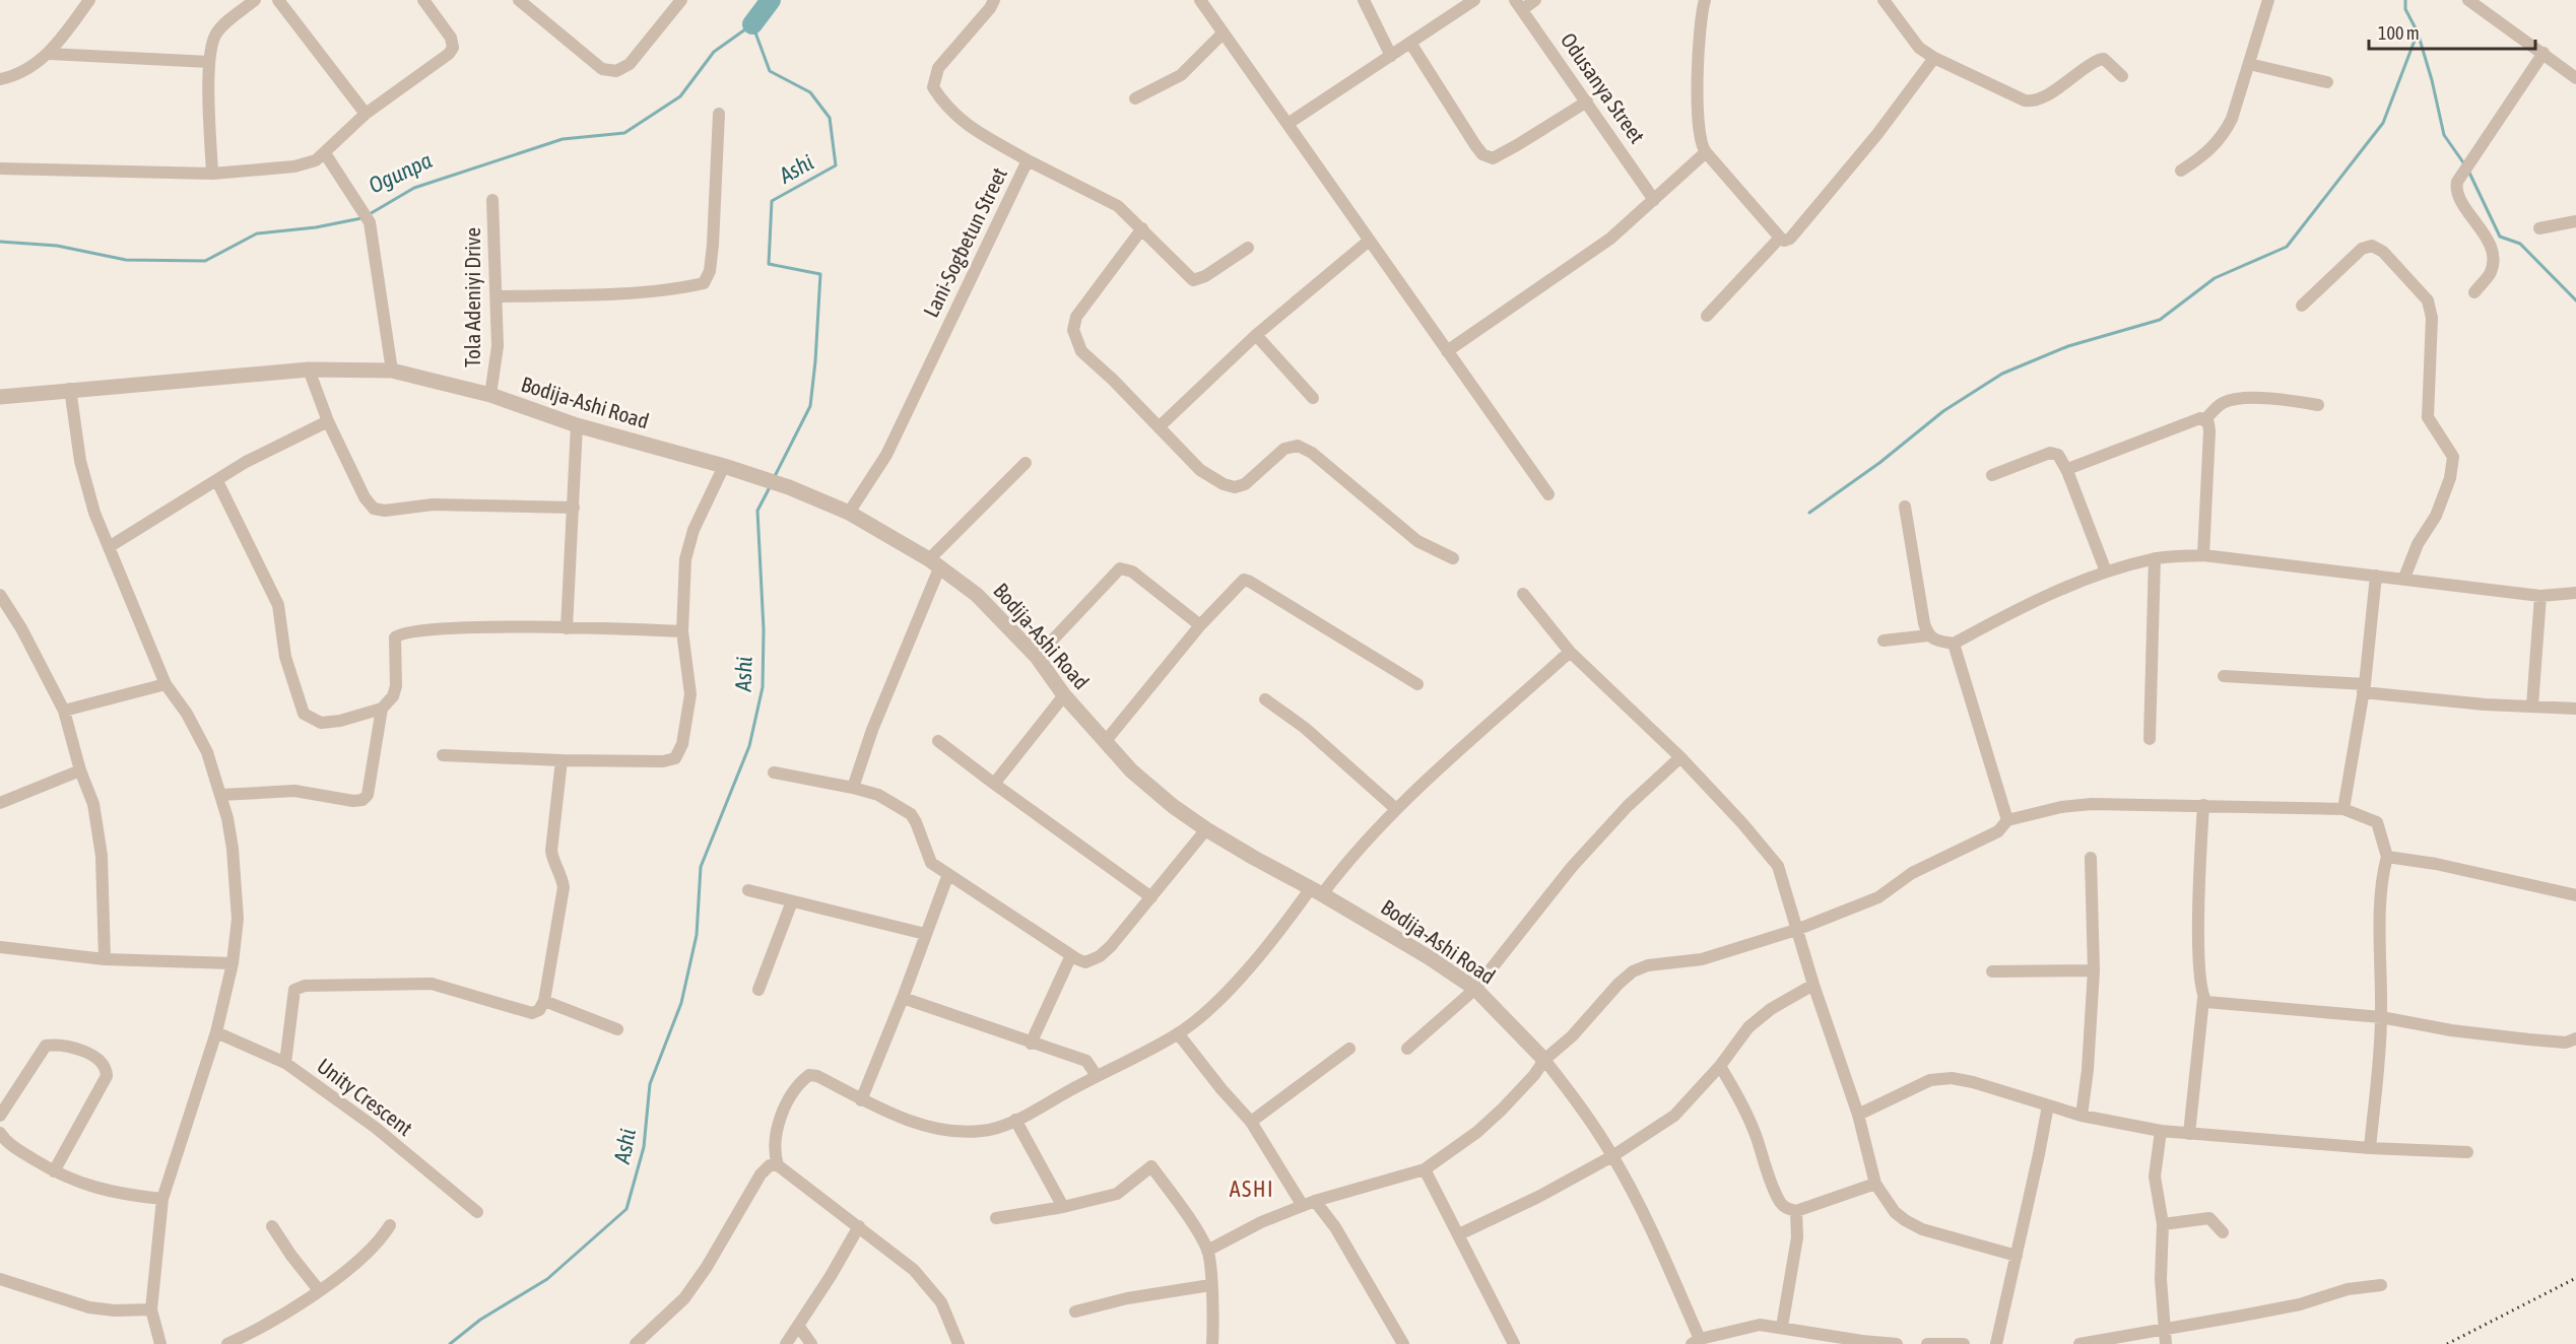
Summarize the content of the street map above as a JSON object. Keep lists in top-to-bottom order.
{
  "streets": {
    "street": [
      "Odusanya Street",
      "Lani-Sogbetun Street",
      "Tola Adeniyi Drive",
      "Bodija-Ashi Road",
      "Unity Crescent"
    ]
  },
  "crossings": [
    ["Lani-Sogbetun Street", "Bodija-Ashi Road"],
    ["Tola Adeniyi Drive", "Bodija-Ashi Road"]
  ],
  "districts": ["ASHI"],
  "water": ["Ashi", "Ogunpa"],
  "scale_bar": "100 m"
}
